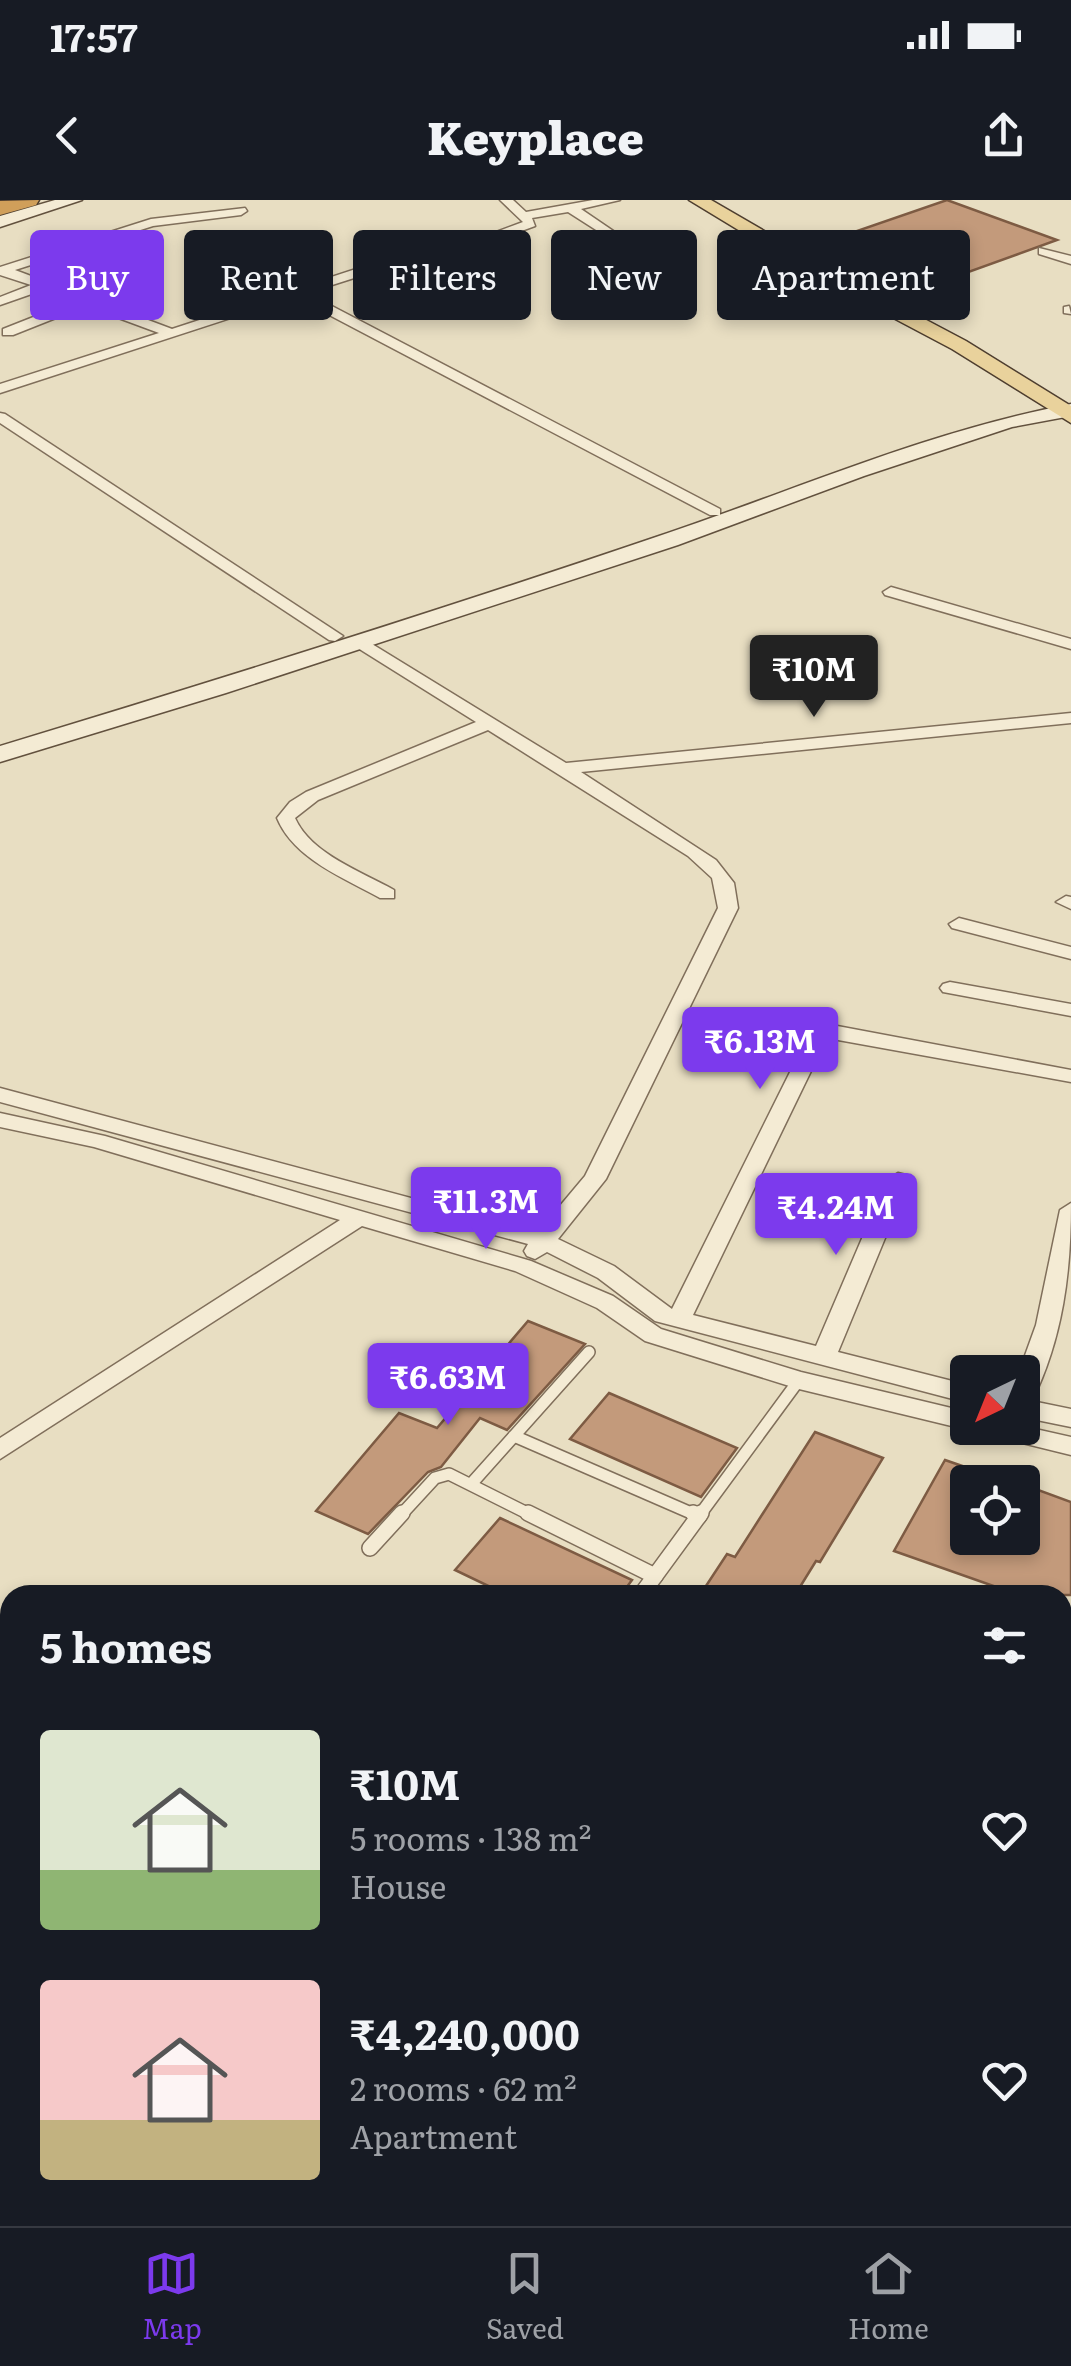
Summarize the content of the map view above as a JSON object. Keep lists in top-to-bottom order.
{
  "north": "bottom left",
  "page": {
    "status": "17:57",
    "header": "Keyplace",
    "chip": [
      "Buy",
      "Rent",
      "Filters",
      "New",
      "Apartment"
    ],
    "price": [
      "₹10M",
      "₹6.13M",
      "₹11.3M",
      "₹4.24M",
      "₹6.63M"
    ],
    "heading": "5 homes",
    "list": [
      {
        "name": "₹10M",
        "note": "5 rooms · 138 m² · House"
      },
      {
        "name": "₹4,240,000",
        "note": "2 rooms · 62 m² · Apartment"
      }
    ],
    "tabs": ["Map", "Saved", "Home"]
  }
}
